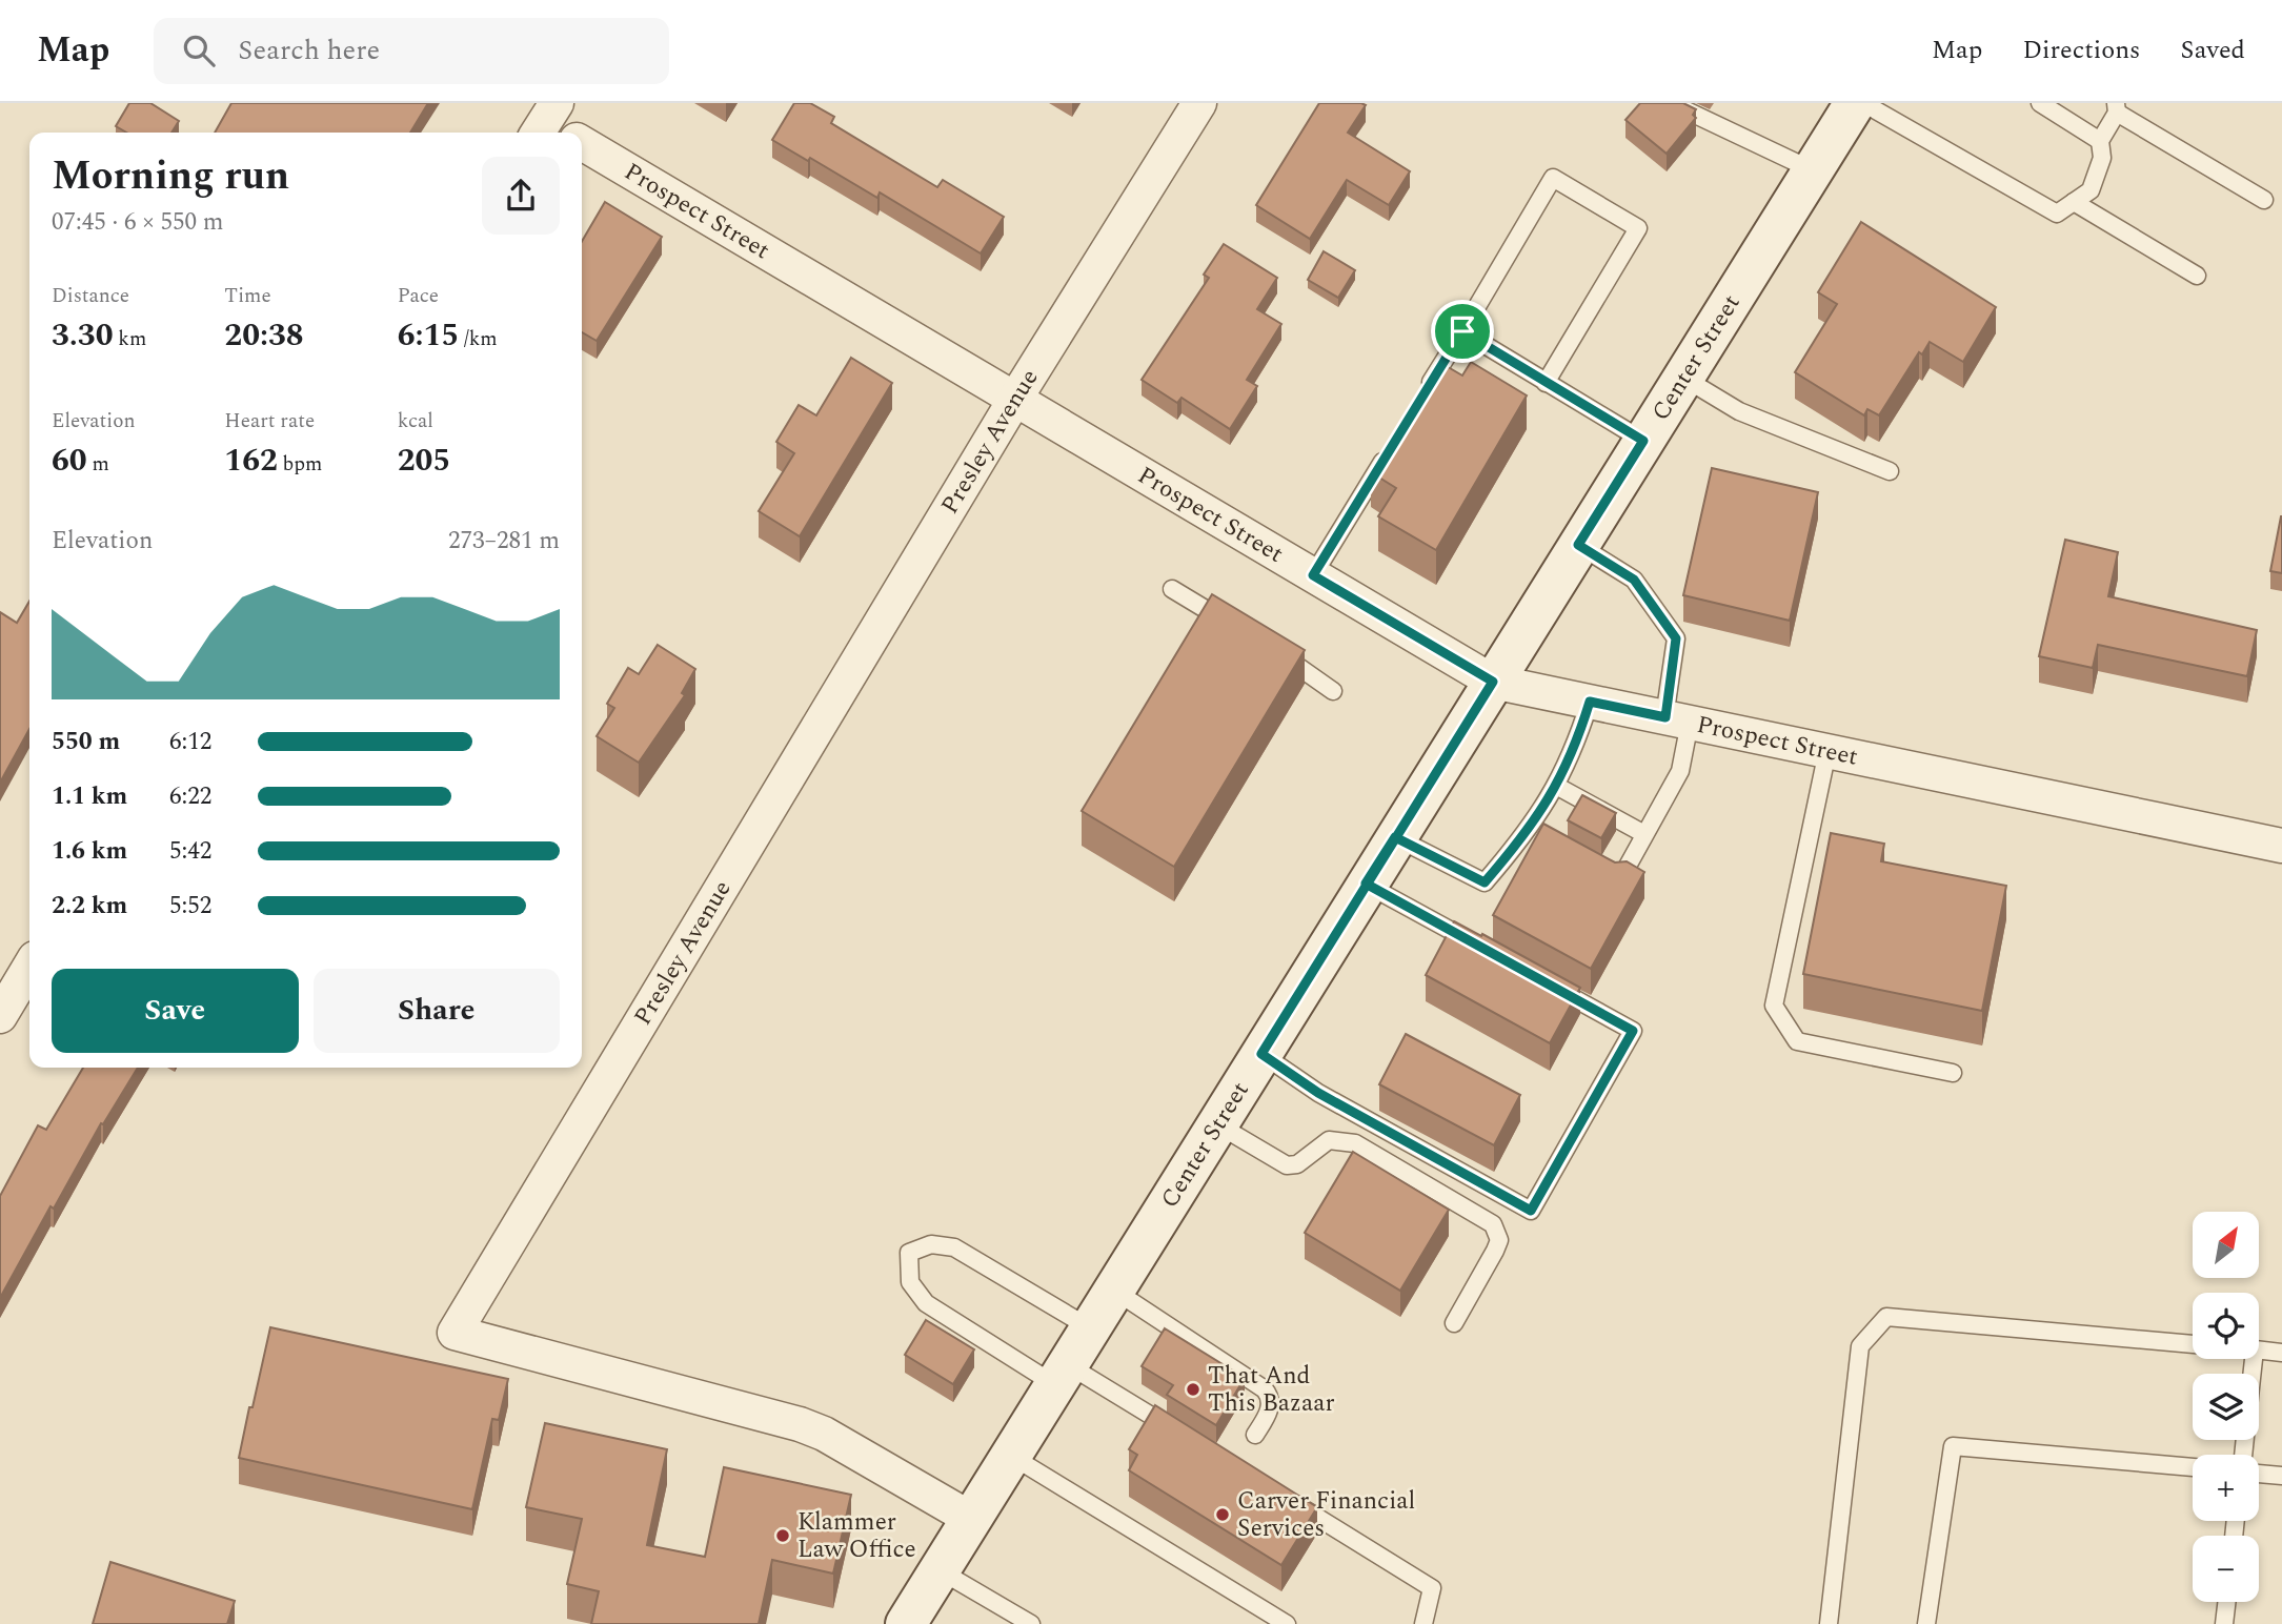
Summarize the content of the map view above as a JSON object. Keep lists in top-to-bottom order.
{
  "streets": {
    "main road": ["Center Street"],
    "street": ["Prospect Street", "Presley Avenue"]
  },
  "crossings": [
    ["Prospect Street", "Center Street"],
    ["Prospect Street", "Presley Avenue"],
    ["Center Street", "Presley Avenue"]
  ],
  "places": ["That And This Bazaar", "Carver Financial Services", "Klammer Law Office"],
  "north": "top right",
  "page": {
    "header": "Map",
    "search": "Search here",
    "nav": ["Map", "Directions", "Saved"],
    "heading": ["Morning run", "07:45 · 6 × 550 m"],
    "stats": [
      ["Distance", "3.30 km"],
      ["Time", "20:38"],
      ["Pace", "6:15 /km"],
      ["Elevation", "60 m"],
      ["Heart rate", "162 bpm"],
      ["kcal", "205"]
    ],
    "chart": ["Elevation", "273–281 m"],
    "list": [
      {
        "name": "550 m",
        "note": "6:12"
      },
      {
        "name": "1.1 km",
        "note": "6:22"
      },
      {
        "name": "1.6 km",
        "note": "5:42"
      },
      {
        "name": "2.2 km",
        "note": "5:52"
      }
    ],
    "buttons": ["Save", "Share"],
    "map_buttons": ["+", "−"]
  }
}
